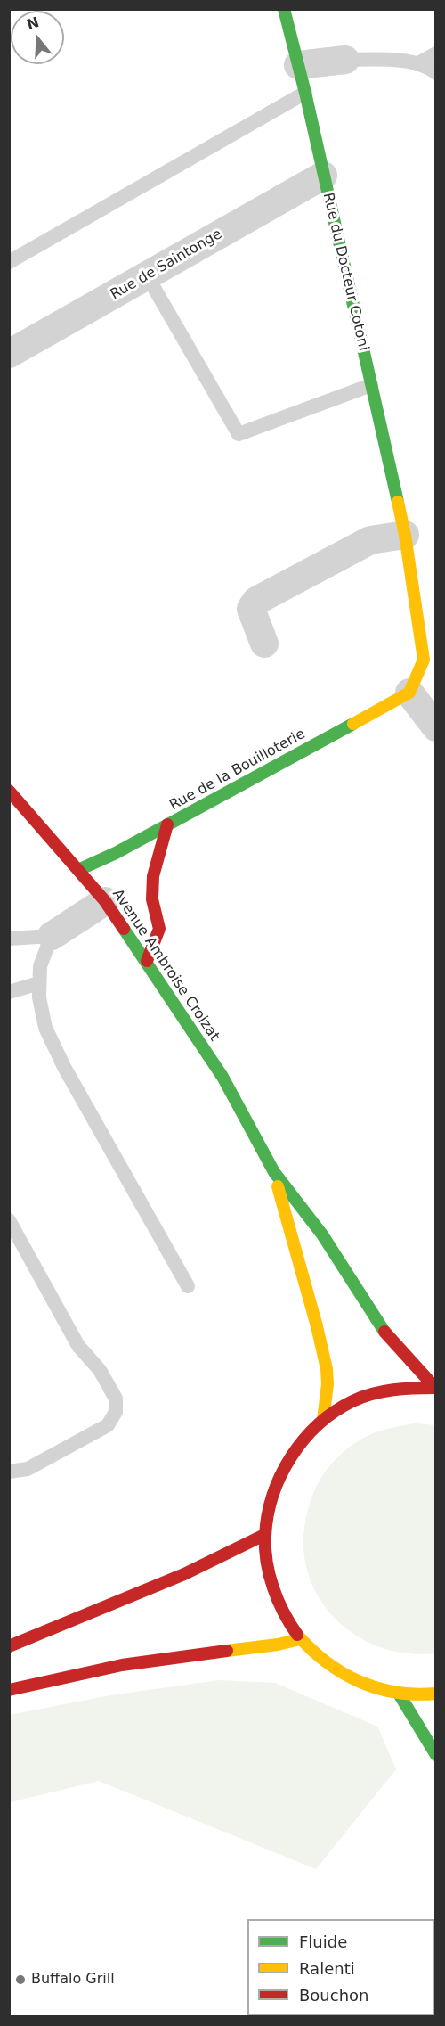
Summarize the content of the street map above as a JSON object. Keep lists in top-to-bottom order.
{
  "streets": {
    "main road": ["Rue du Docteur Cotoni", "Rue de la Bouilloterie", "Avenue Ambroise Croizat"],
    "street": ["Rue de Saintonge"]
  },
  "crossings": [
    ["Rue de Saintonge", "Rue du Docteur Cotoni"],
    ["Rue du Docteur Cotoni", "Rue de la Bouilloterie"],
    ["Rue de la Bouilloterie", "Avenue Ambroise Croizat"]
  ],
  "places": ["Buffalo Grill"],
  "legend": ["Fluide", "Ralenti", "Bouchon"],
  "north": "top"
}
